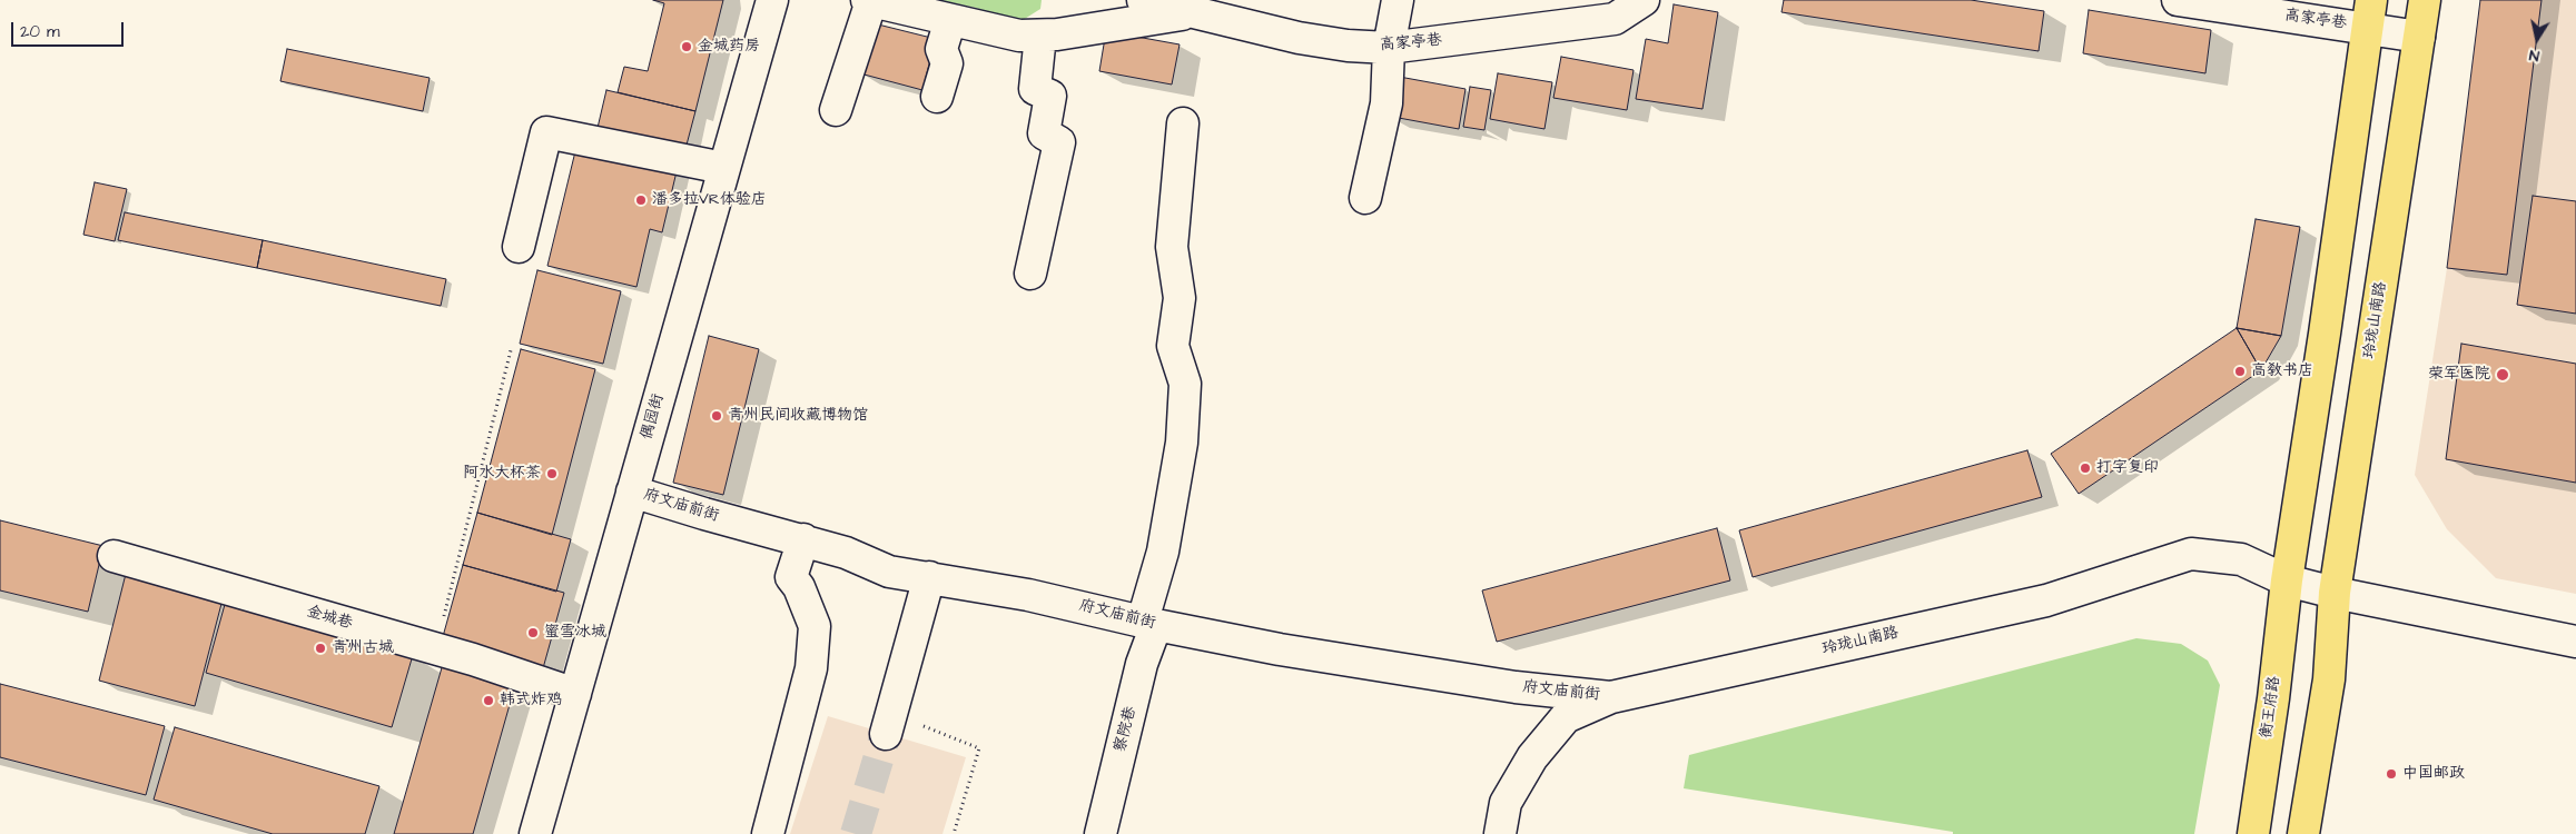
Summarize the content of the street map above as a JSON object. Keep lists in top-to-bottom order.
{
  "streets": {
    "main road": ["玲珑山南路", "衡王府路"],
    "street": [
      "高家亭巷",
      "偶园街",
      "府文庙前街",
      "金城巷",
      "察院巷"
    ]
  },
  "crossings": [
    ["高家亭巷", "玲珑山南路"],
    ["玲珑山南路", "府文庙前街"],
    ["玲珑山南路", "衡王府路"],
    ["偶园街", "府文庙前街"],
    ["偶园街", "金城巷"],
    ["府文庙前街", "察院巷"]
  ],
  "places": [
    "金城药房",
    "潘多拉VR体验店",
    "高教书店",
    "荣军医院",
    "青州民间收藏博物馆",
    "打字复印",
    "阿水大杯茶",
    "蜜雪冰城",
    "青州古城",
    "韩式炸鸡",
    "中国邮政"
  ],
  "scale_bar": "20 m",
  "north": "bottom"
}
